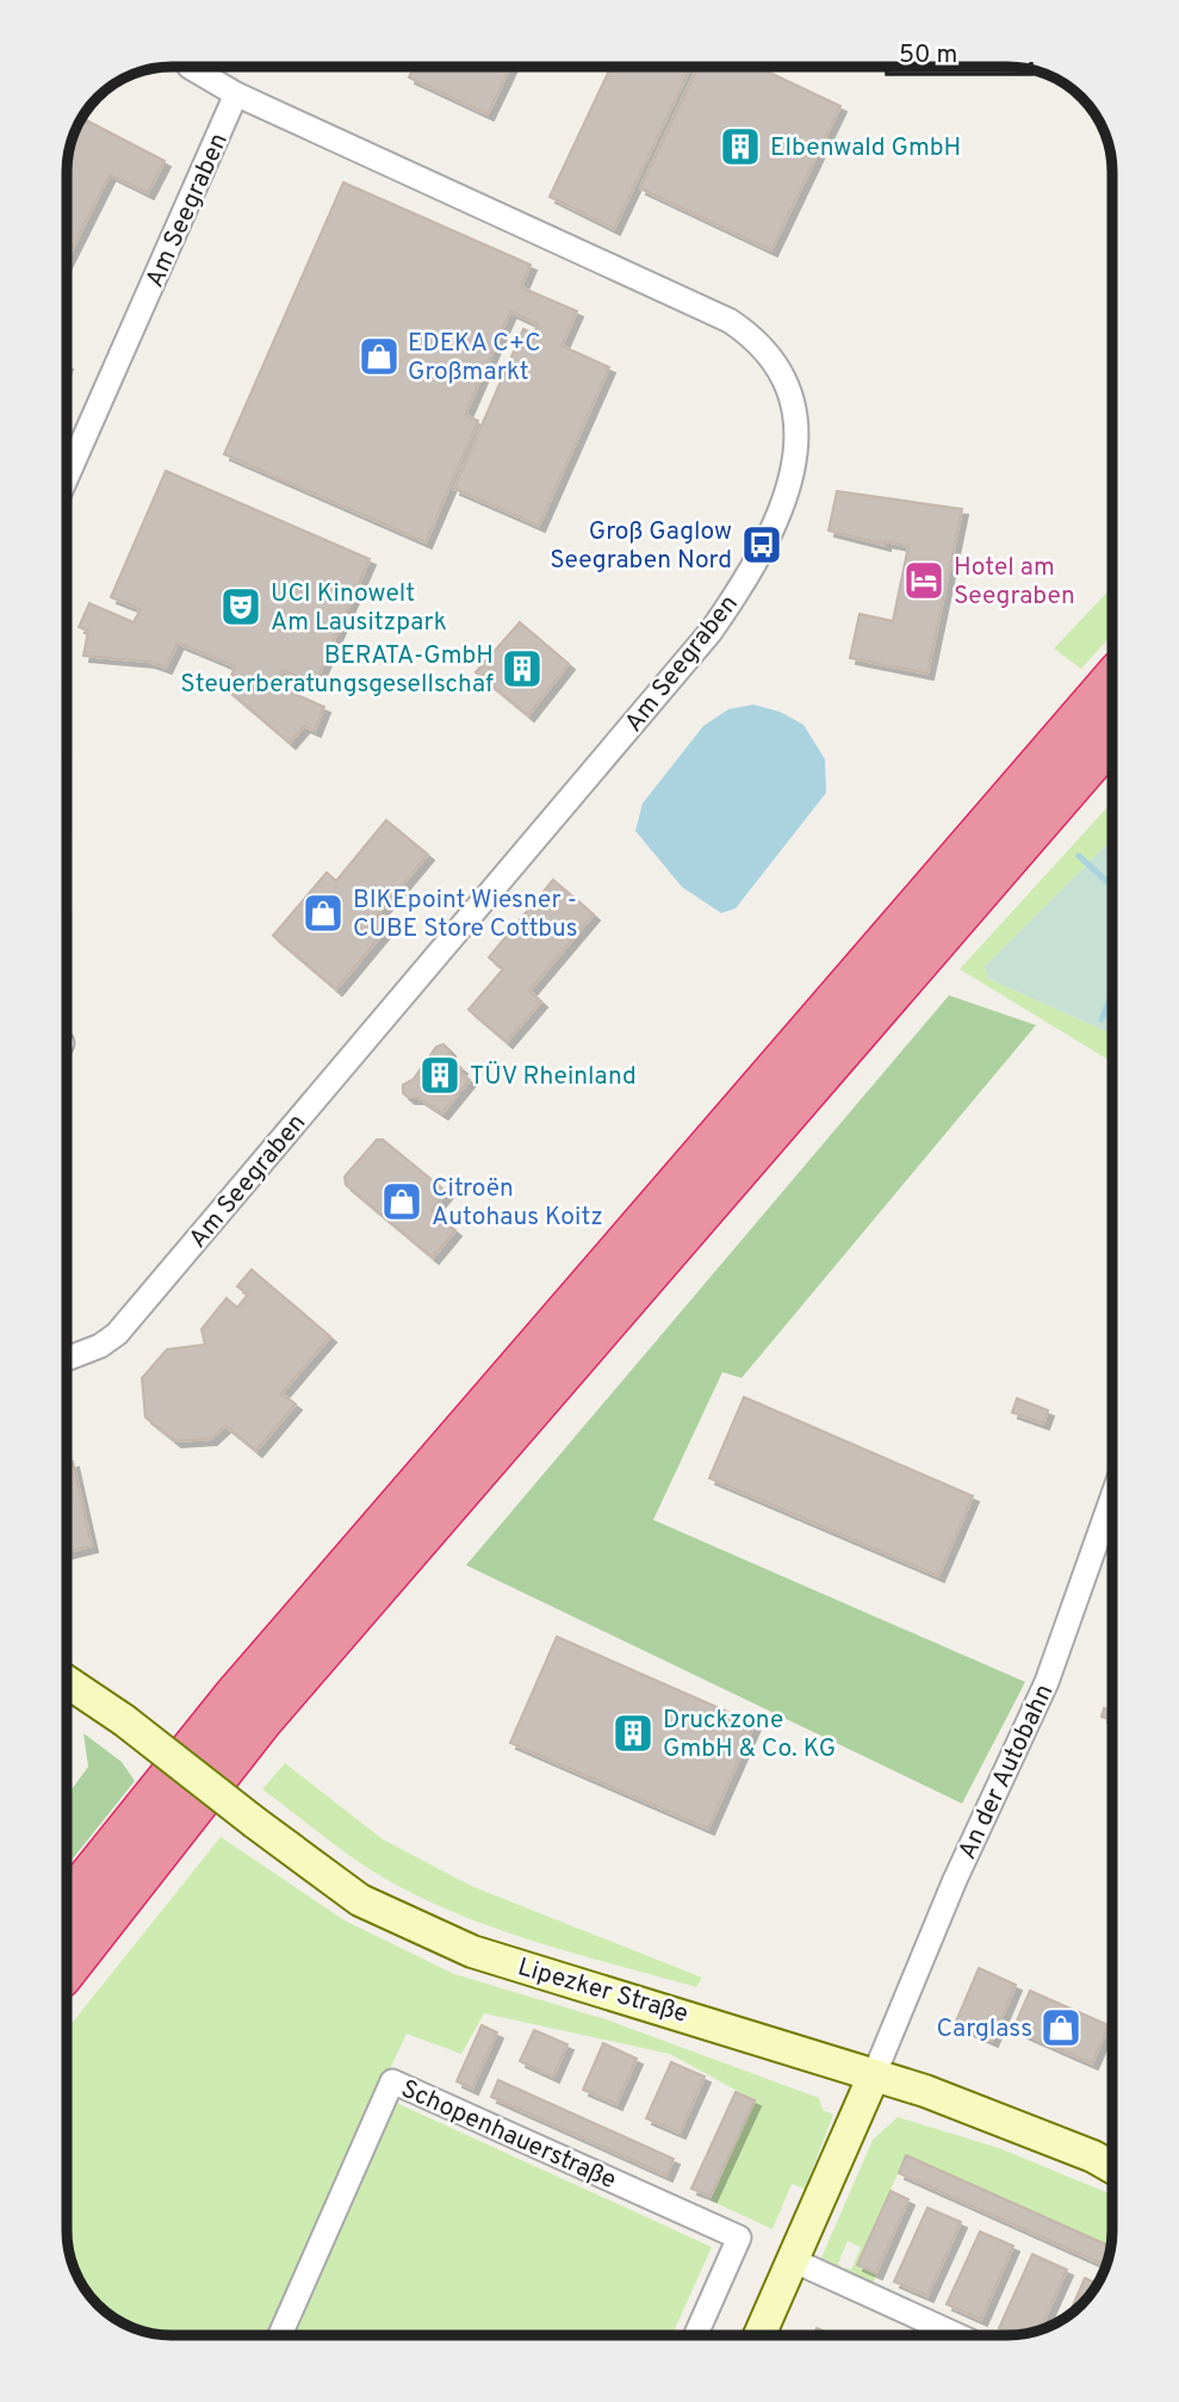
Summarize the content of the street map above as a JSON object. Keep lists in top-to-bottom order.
{
  "streets": {
    "main road": ["Lipezker Straße"],
    "street": ["Am Seegraben", "An der Autobahn", "Schopenhauerstraße"]
  },
  "crossings": [
    ["An der Autobahn", "Lipezker Straße"]
  ],
  "places": {
    "building": [
      "Elbenwald GmbH",
      "BERATA-GmbH Steuerberatungsgesellschaf",
      "TÜV Rheinland",
      "Druckzone GmbH & Co. KG"
    ],
    "shop": [
      "EDEKA C+C Großmarkt",
      "BIKEpoint Wiesner - CUBE Store Cottbus",
      "Citroën Autohaus Koitz",
      "Carglass"
    ],
    "bus stop": ["Groß Gaglow Seegraben Nord"],
    "hotel": ["Hotel am Seegraben"],
    "theatre": ["UCI Kinowelt Am Lausitzpark"]
  },
  "scale_bar": "50 m"
}
